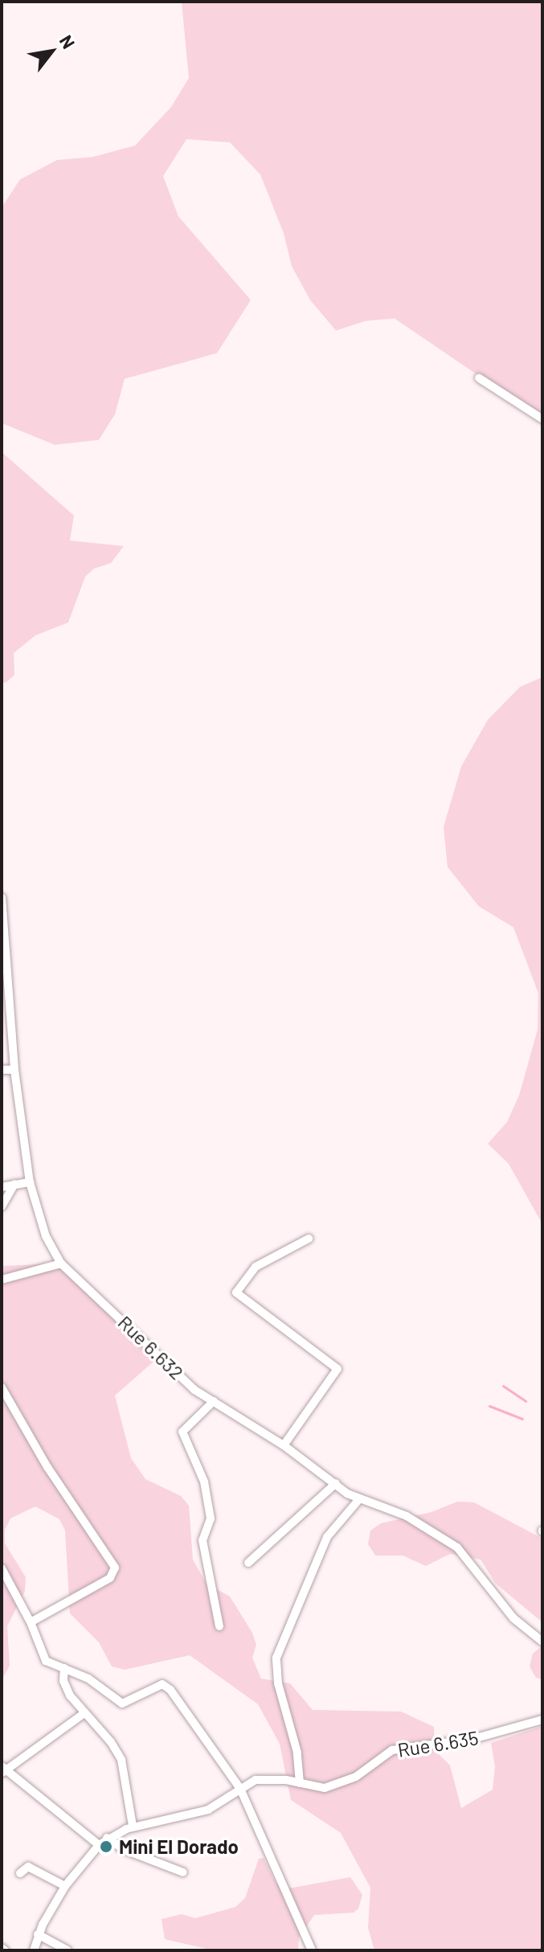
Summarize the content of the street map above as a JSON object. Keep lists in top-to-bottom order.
{
  "streets": {
    "street": ["Rue 6.632", "Rue 6.635"]
  },
  "places": ["Mini El Dorado"],
  "north": "top right"
}
